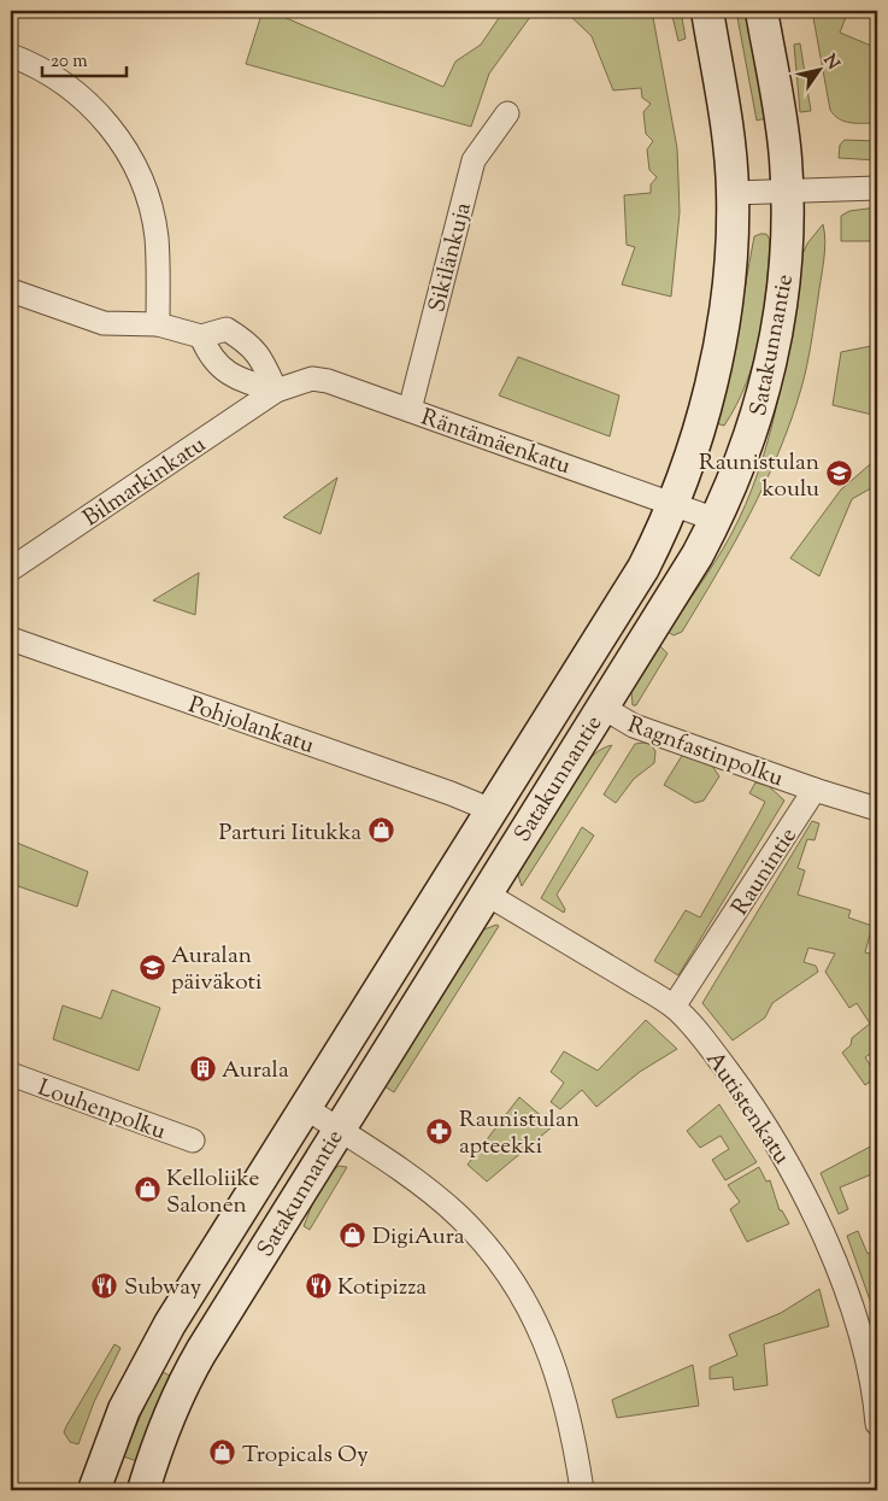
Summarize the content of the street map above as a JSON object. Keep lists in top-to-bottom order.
{
  "streets": {
    "main road": ["Satakunnantie"],
    "street": [
      "Sikilänkuja",
      "Räntämäenkatu",
      "Bilmarkinkatu",
      "Pohjolankatu",
      "Ragnfastinpolku",
      "Raunintie",
      "Autistenkatu",
      "Louhenpolku"
    ]
  },
  "crossings": [
    ["Sikilänkuja", "Räntämäenkatu"],
    ["Satakunnantie", "Räntämäenkatu"],
    ["Satakunnantie", "Pohjolankatu"],
    ["Satakunnantie", "Ragnfastinpolku"],
    ["Satakunnantie", "Autistenkatu"],
    ["Räntämäenkatu", "Bilmarkinkatu"],
    ["Ragnfastinpolku", "Raunintie"],
    ["Raunintie", "Autistenkatu"]
  ],
  "places": {
    "school or university": ["Raunistulan koulu", "Auralan päiväkoti"],
    "shop": [
      "Parturi Iitukka",
      "Kelloliike Salonen",
      "DigiAura",
      "Tropicals Oy"
    ],
    "building": ["Aurala"],
    "pharmacy": ["Raunistulan apteekki"],
    "restaurant": ["Subway", "Kotipizza"]
  },
  "scale_bar": "20 m",
  "north": "top right"
}
